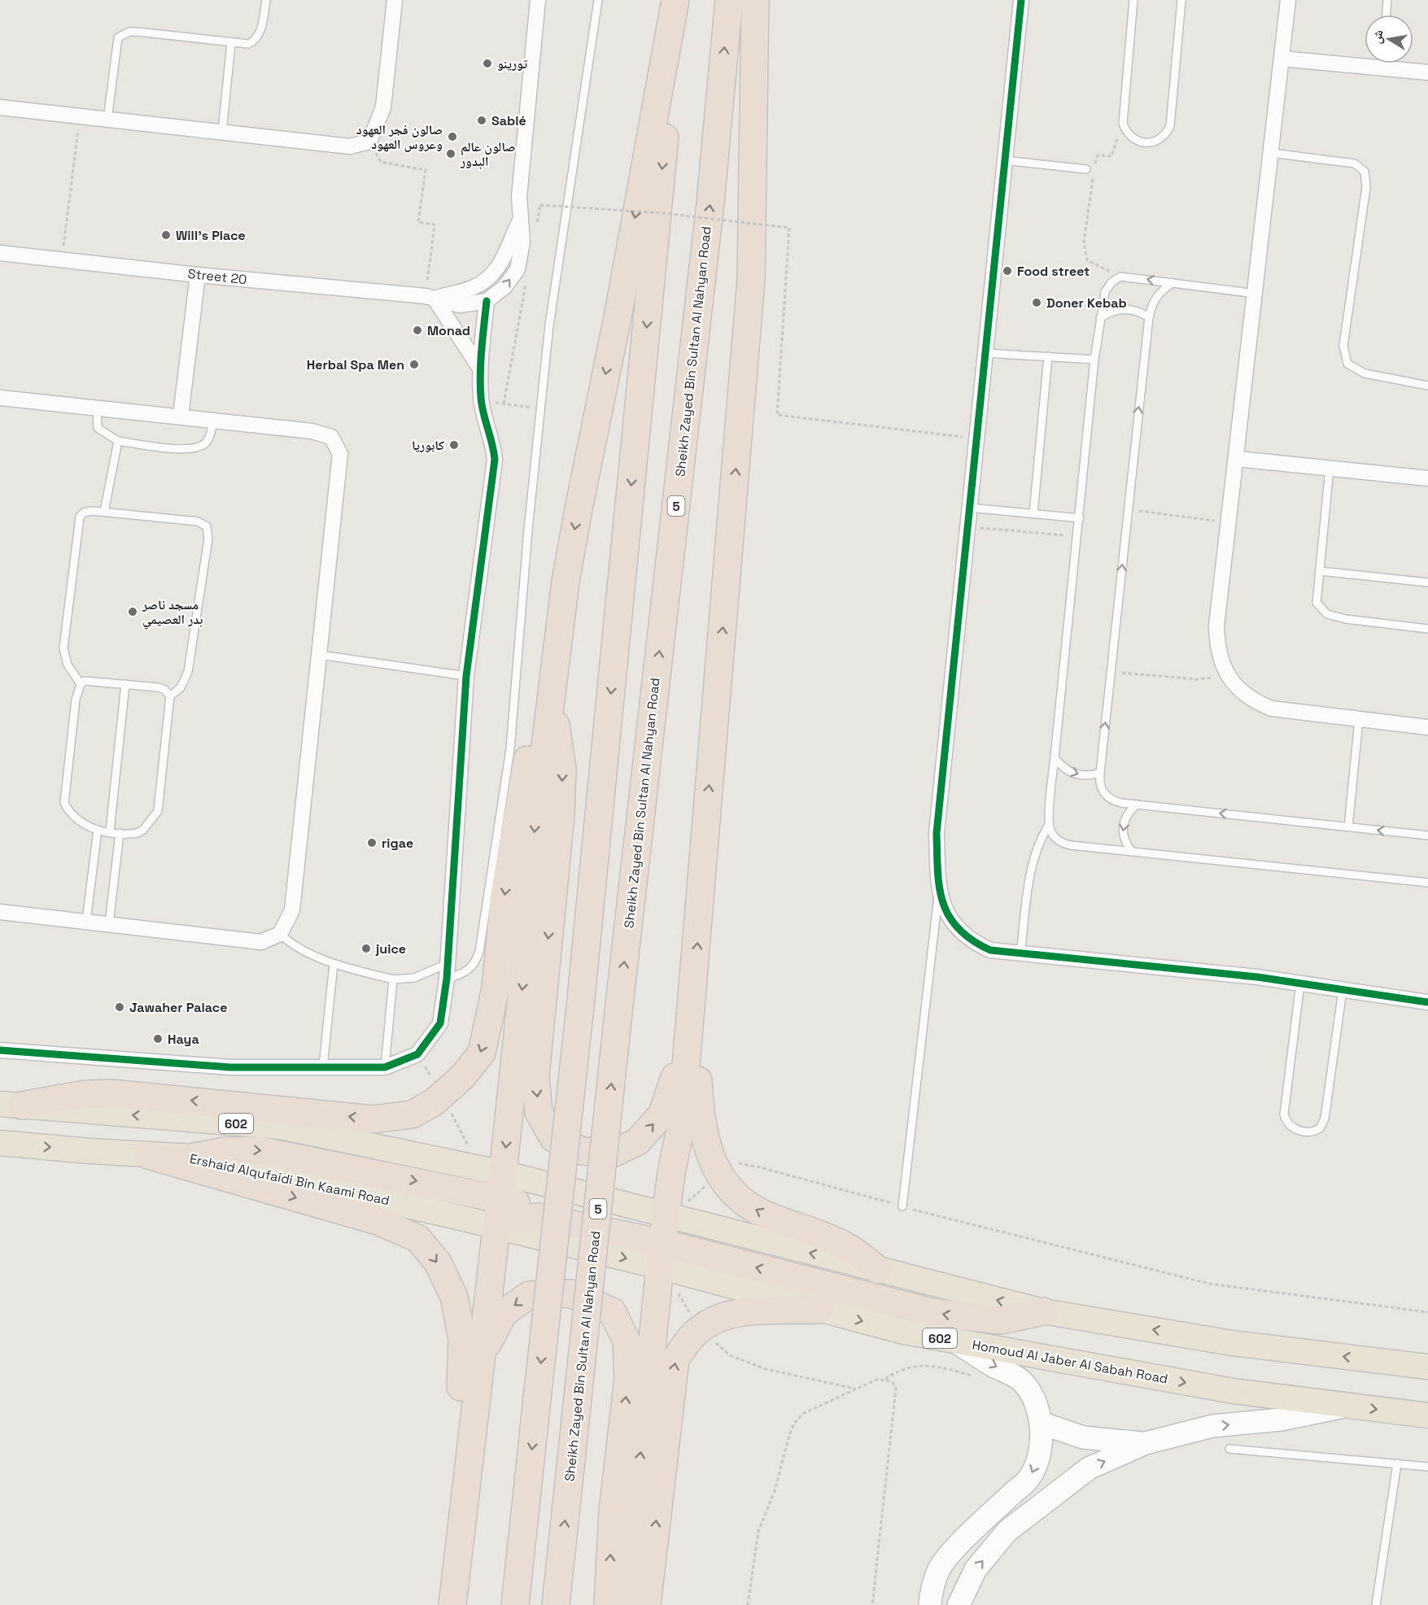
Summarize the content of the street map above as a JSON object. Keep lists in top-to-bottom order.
{
  "streets": {
    "highway": ["Sheikh Zayed Bin Sultan Al Nahyan Road", "5"],
    "main road": ["602", "Ershaid Alqufaidi Bin Kaami Road", "Homoud Al Jaber Al Sabah Road"],
    "street": ["Street 20"]
  },
  "places": [
    "تورينو",
    "Sablé",
    "صالون فجر العهود وعروس العهود",
    "صالون عالم البدور",
    "Will's Place",
    "Food street",
    "Doner Kebab",
    "Monad",
    "Herbal Spa Men",
    "كابوريا",
    "مسجد ناصر بدر العصيمي",
    "rigae",
    "juice",
    "Jawaher Palace",
    "Haya"
  ],
  "north": "left"
}
